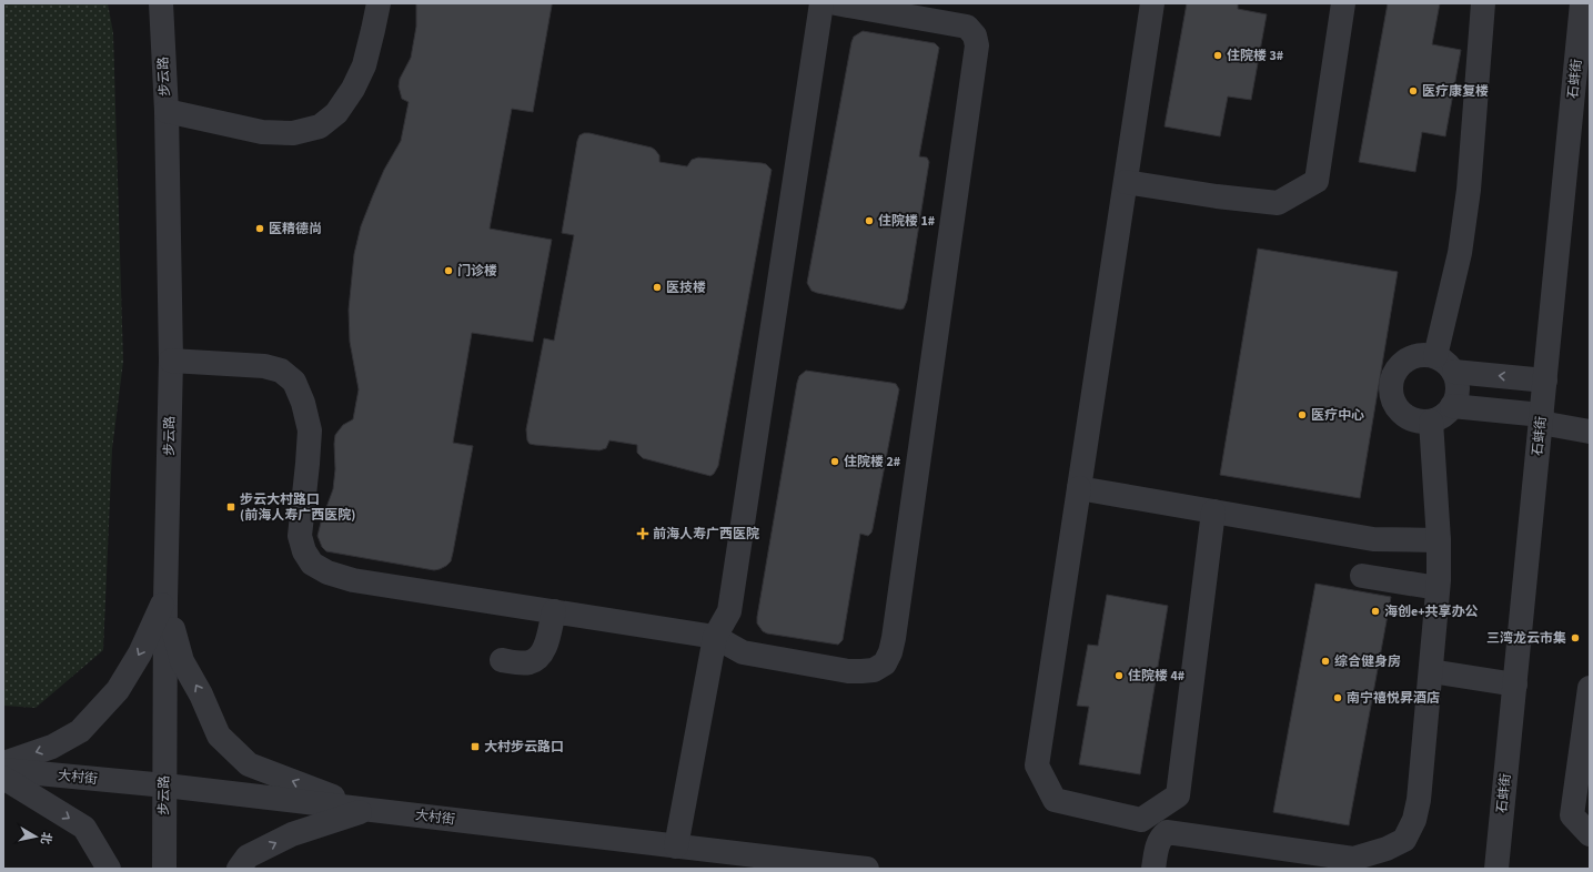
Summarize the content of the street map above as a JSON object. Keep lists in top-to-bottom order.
{
  "streets": {
    "street": ["步云路", "石蚌街", "大村街"]
  },
  "crossings": [
    ["步云路", "大村街"]
  ],
  "places": {
    "other": [
      "住院楼 3#",
      "医疗康复楼",
      "住院楼 1#",
      "医精德尚",
      "门诊楼",
      "医技楼",
      "医疗中心",
      "住院楼 2#",
      "海创e+共享办公",
      "三湾龙云市集",
      "综合健身房",
      "住院楼 4#",
      "南宁禧悦昇酒店"
    ],
    "transit": ["步云大村路口 (前海人寿广西医院)", "大村步云路口"],
    "health": ["前海人寿广西医院"]
  },
  "north": "right"
}
